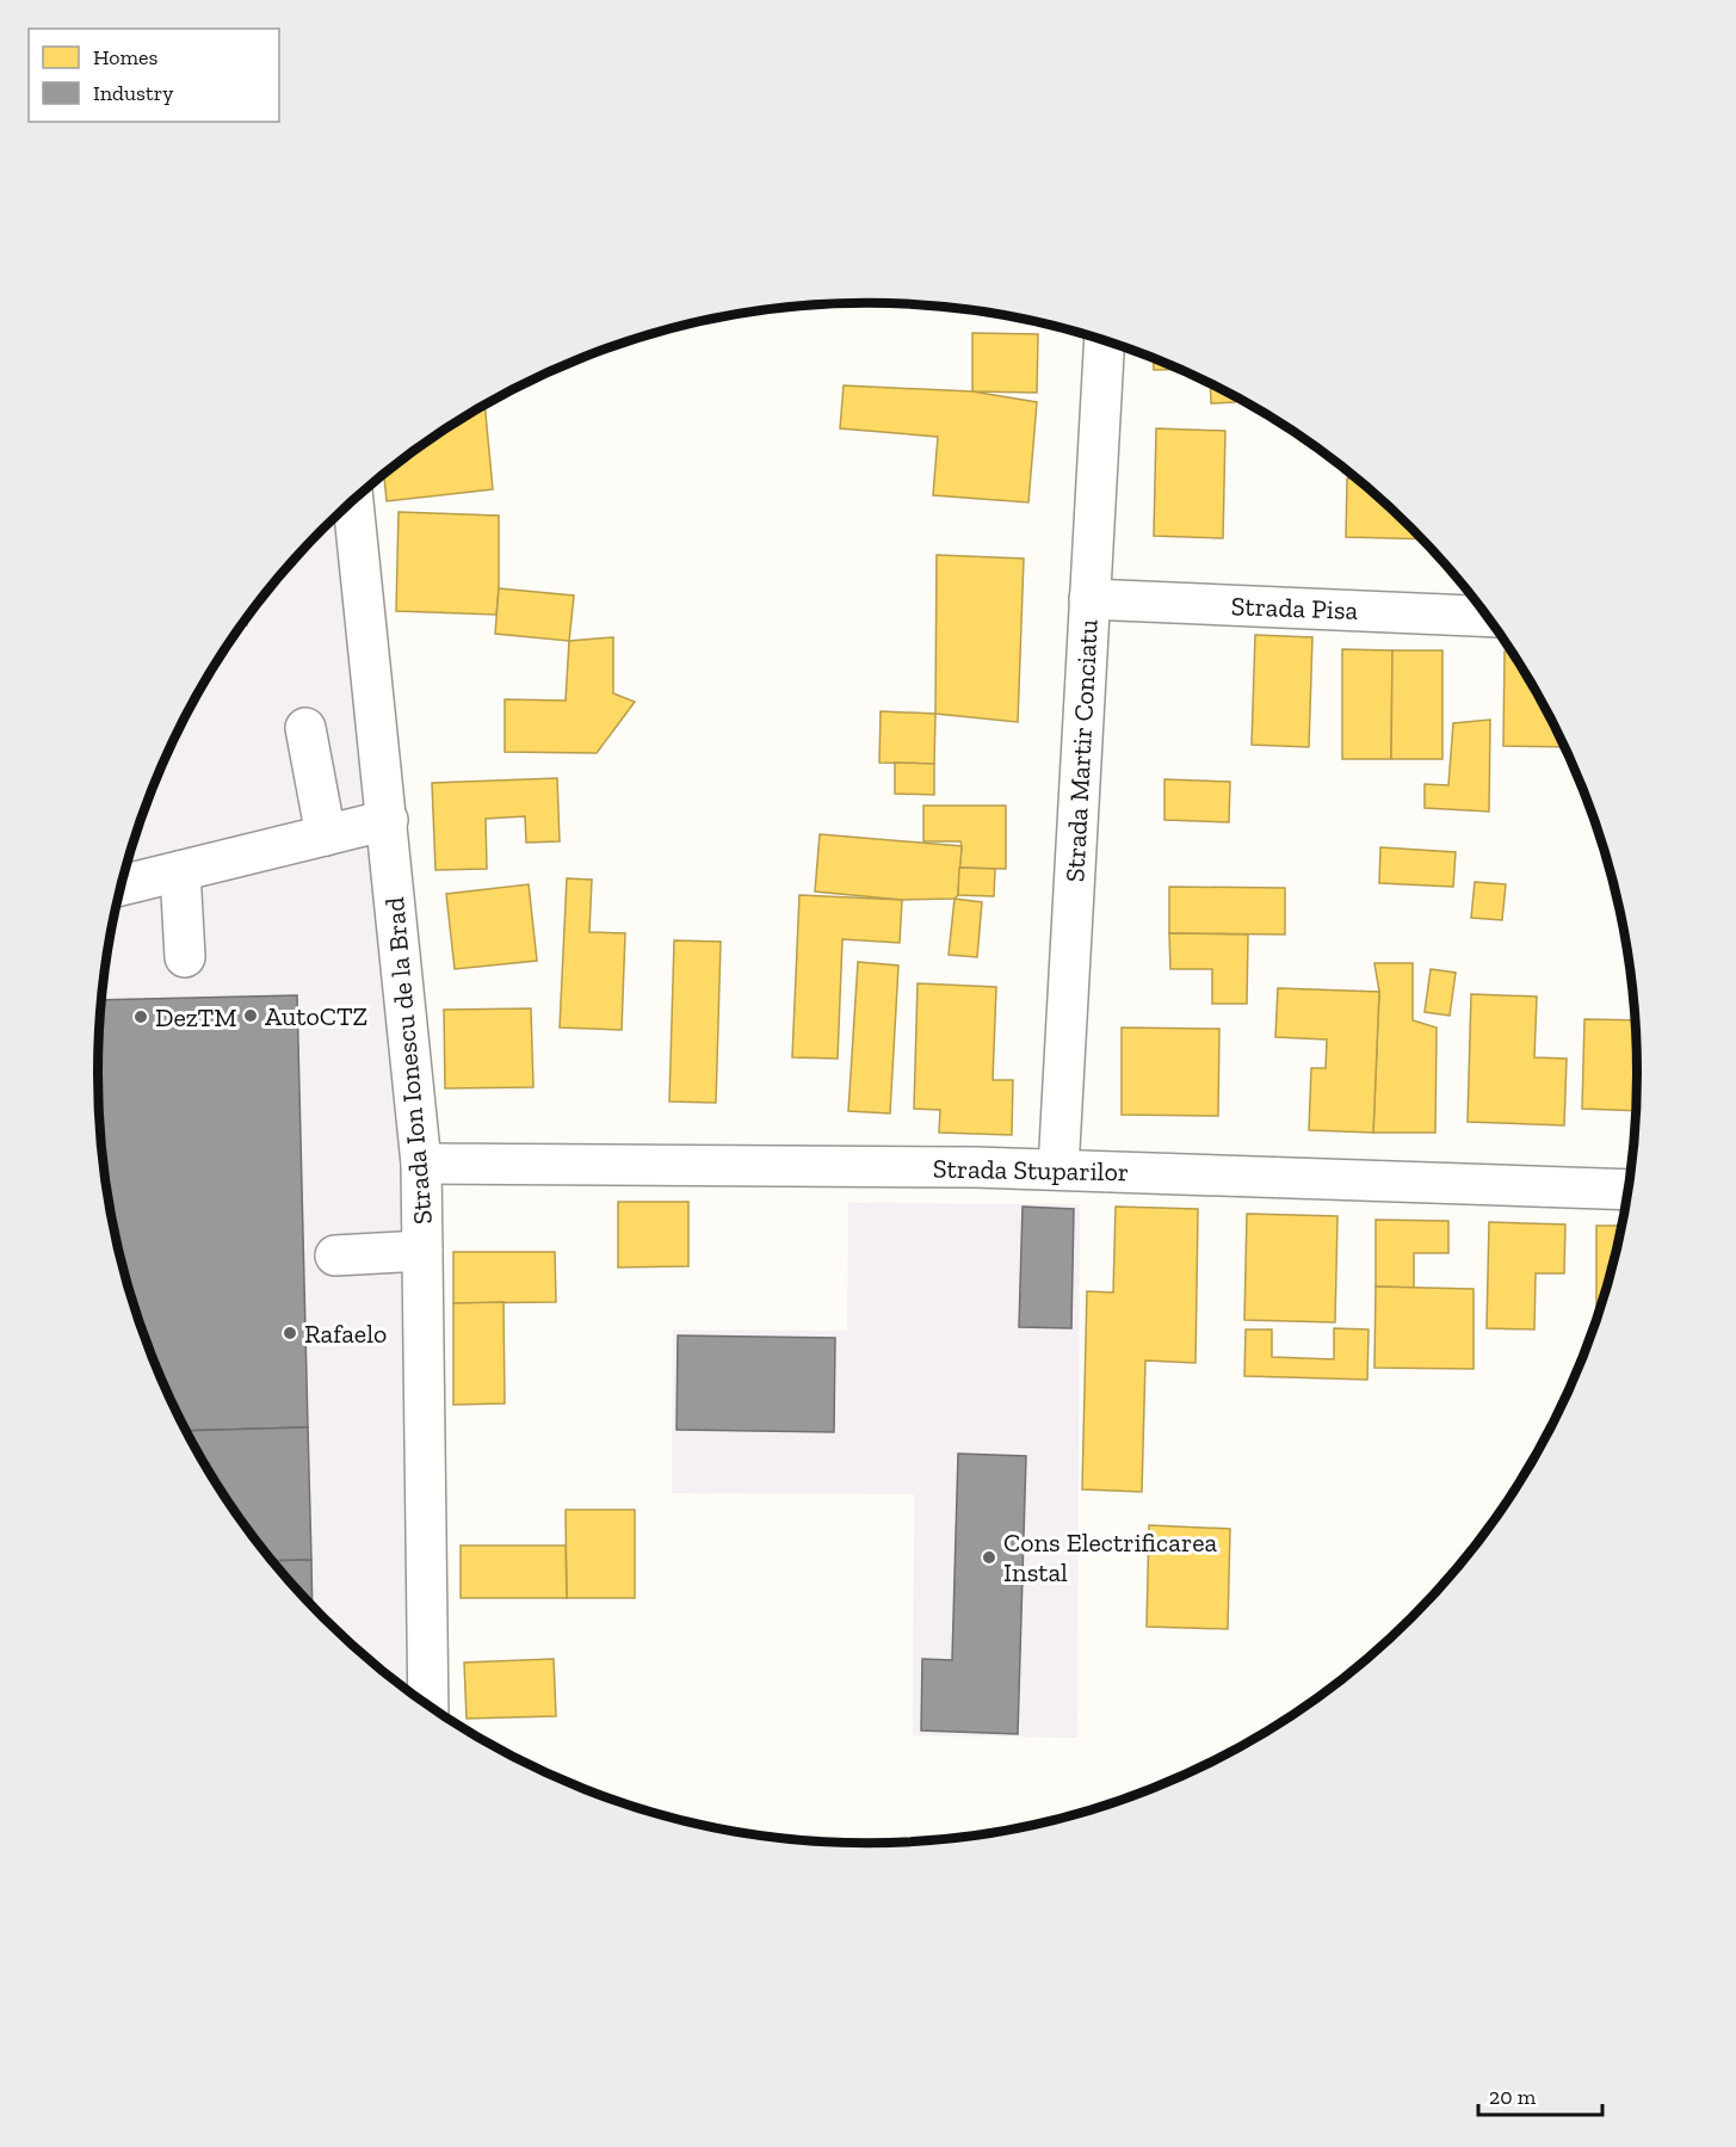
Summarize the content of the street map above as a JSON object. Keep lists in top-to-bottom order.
{
  "streets": {
    "street": [
      "Strada Pisa",
      "Strada Martir Conciatu",
      "Strada Ion Ionescu de la Brad",
      "Strada Stuparilor"
    ]
  },
  "crossings": [
    ["Strada Pisa", "Strada Martir Conciatu"],
    ["Strada Martir Conciatu", "Strada Stuparilor"],
    ["Strada Ion Ionescu de la Brad", "Strada Stuparilor"]
  ],
  "places": [
    "AutoCTZ",
    "DezTM",
    "Rafaelo",
    "Cons Electrificarea Instal"
  ],
  "legend": ["Homes", "Industry"],
  "scale_bar": "20 m"
}
